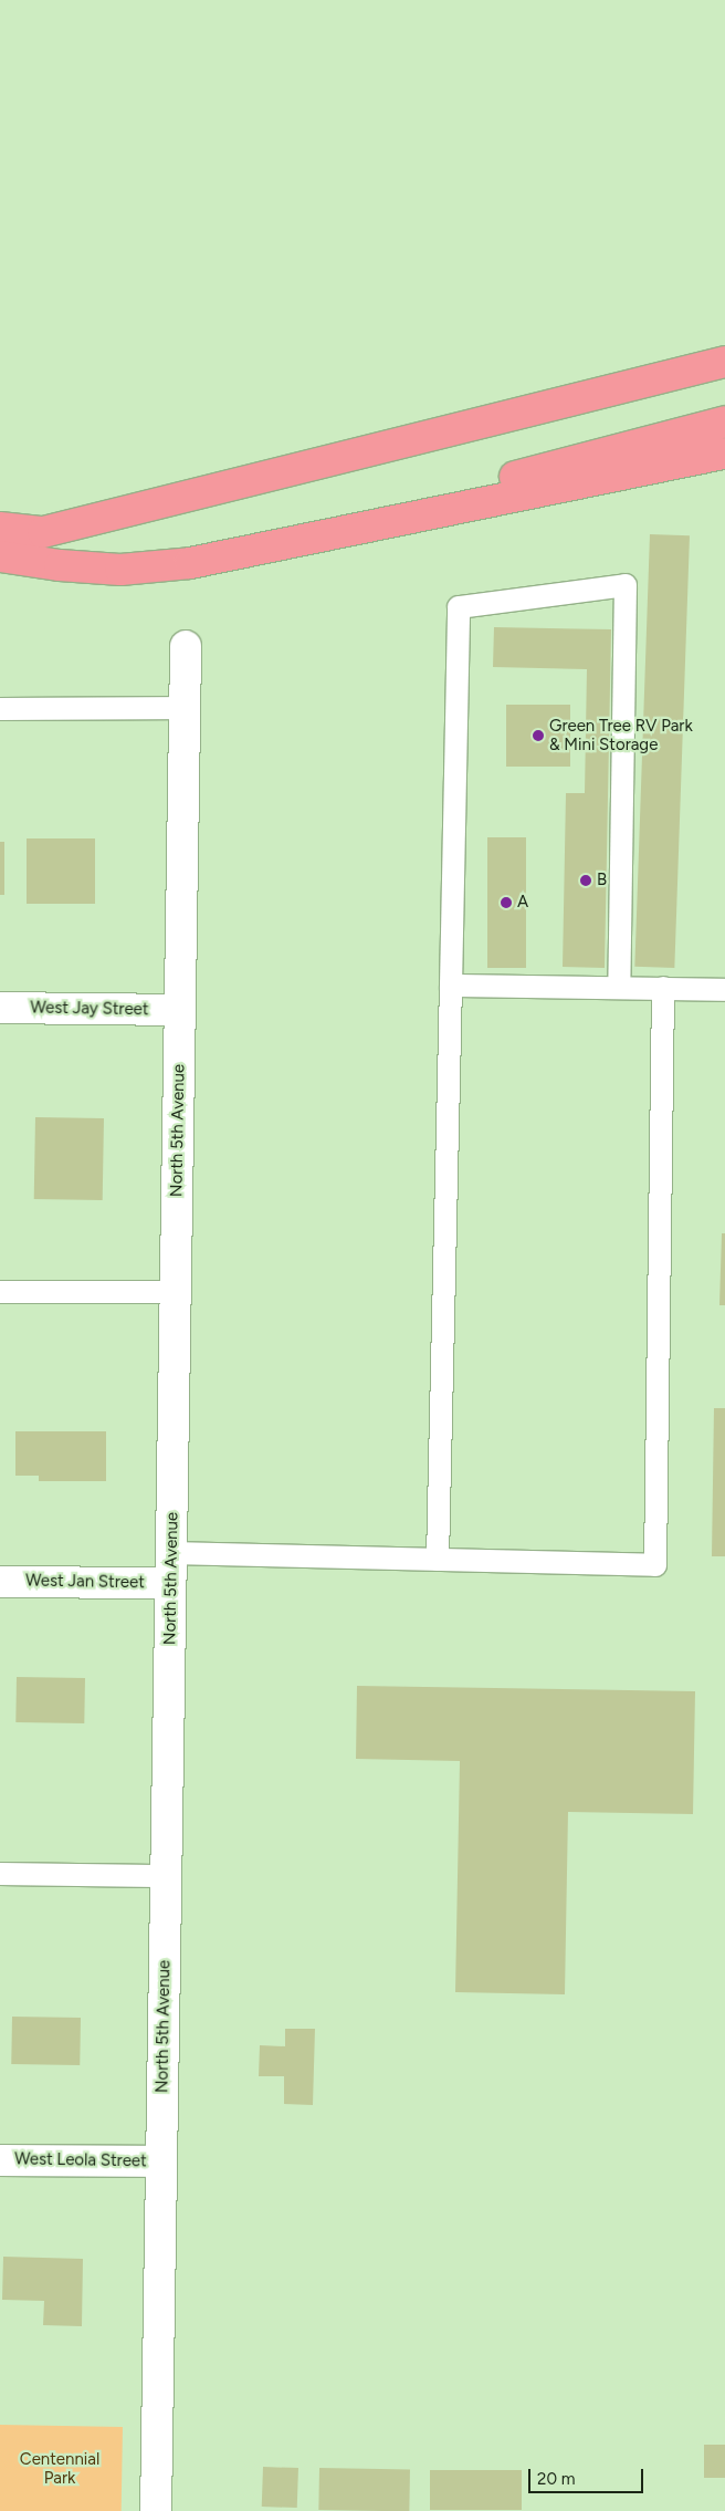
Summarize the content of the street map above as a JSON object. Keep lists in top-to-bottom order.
{
  "streets": {
    "street": [
      "West Jay Street",
      "North 5th Avenue",
      "West Jan Street",
      "West Leola Street"
    ]
  },
  "crossings": [
    ["West Jay Street", "North 5th Avenue"],
    ["North 5th Avenue", "West Jan Street"],
    ["North 5th Avenue", "West Leola Street"]
  ],
  "parks": ["Centennial Park"],
  "places": ["Green Tree RV Park & Mini Storage", "B", "A"],
  "scale_bar": "20 m"
}
